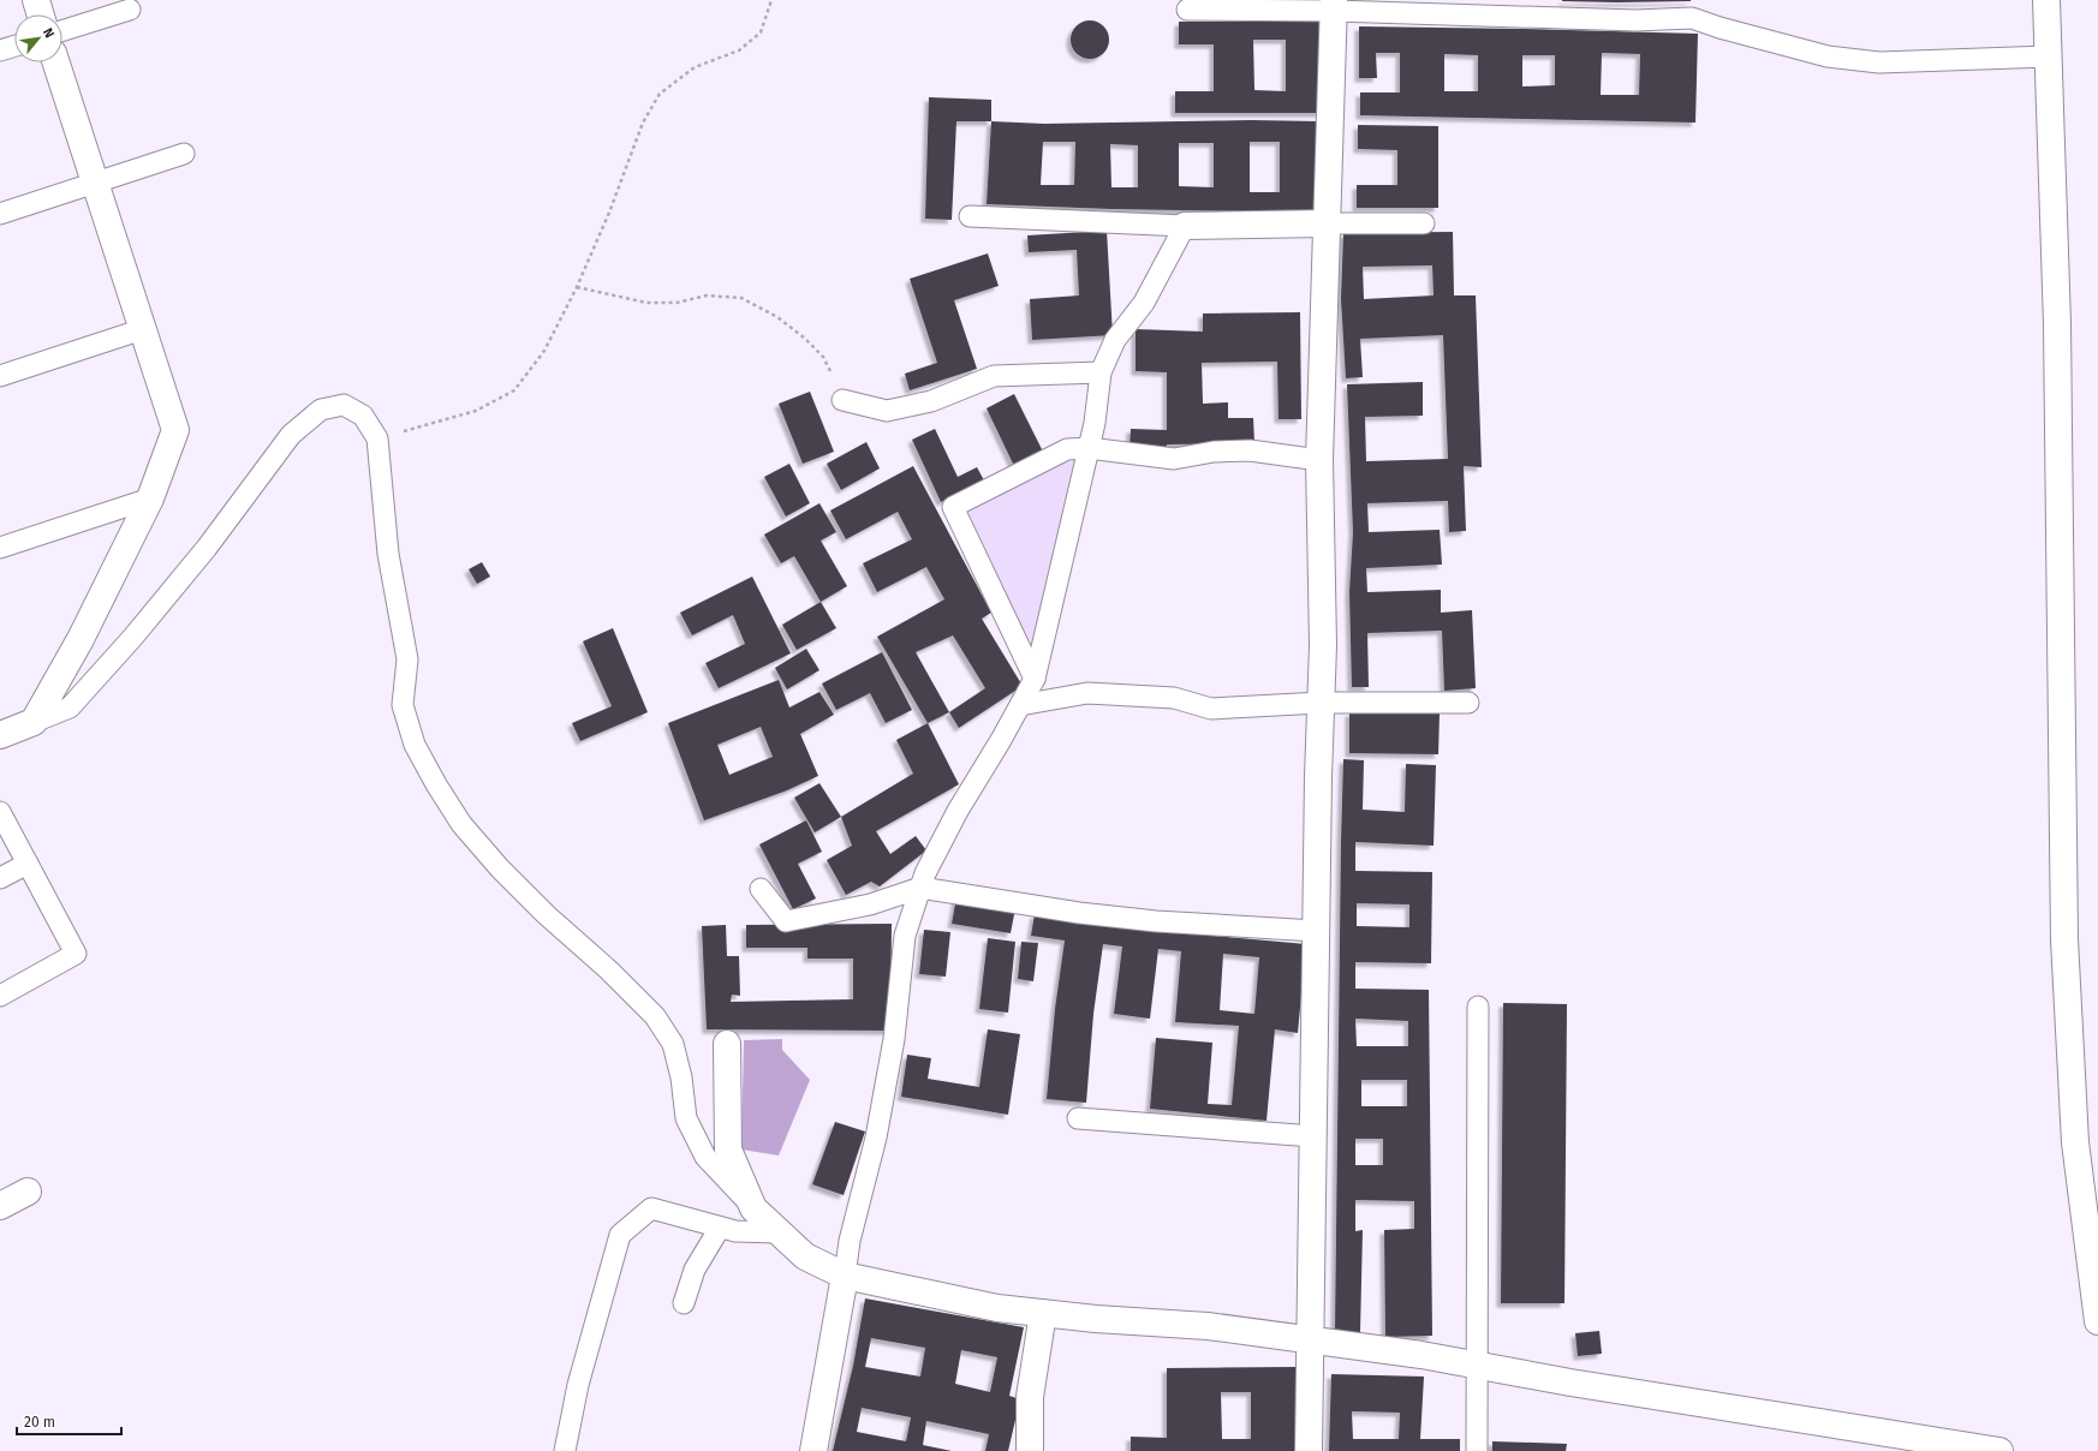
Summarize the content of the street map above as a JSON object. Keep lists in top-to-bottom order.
{
  "scale_bar": "20 m",
  "north": "top right"
}
